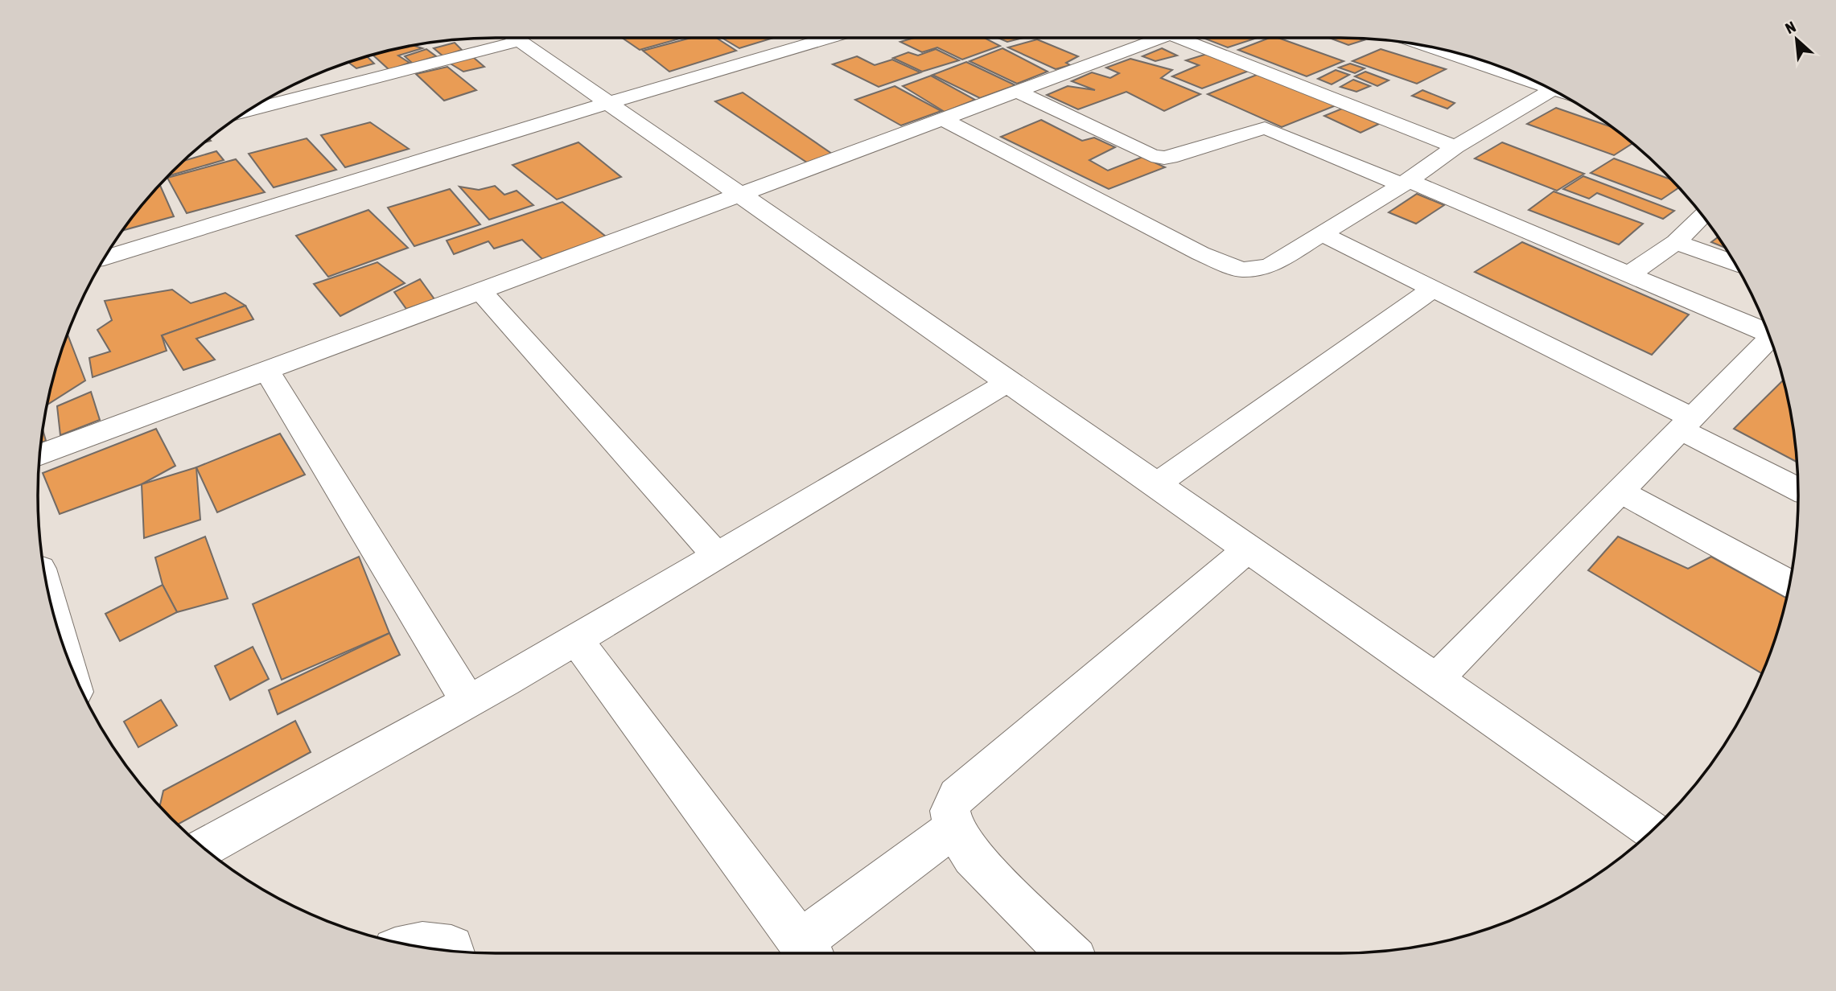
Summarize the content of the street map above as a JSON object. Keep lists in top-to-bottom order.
{
  "north": "top left"
}
